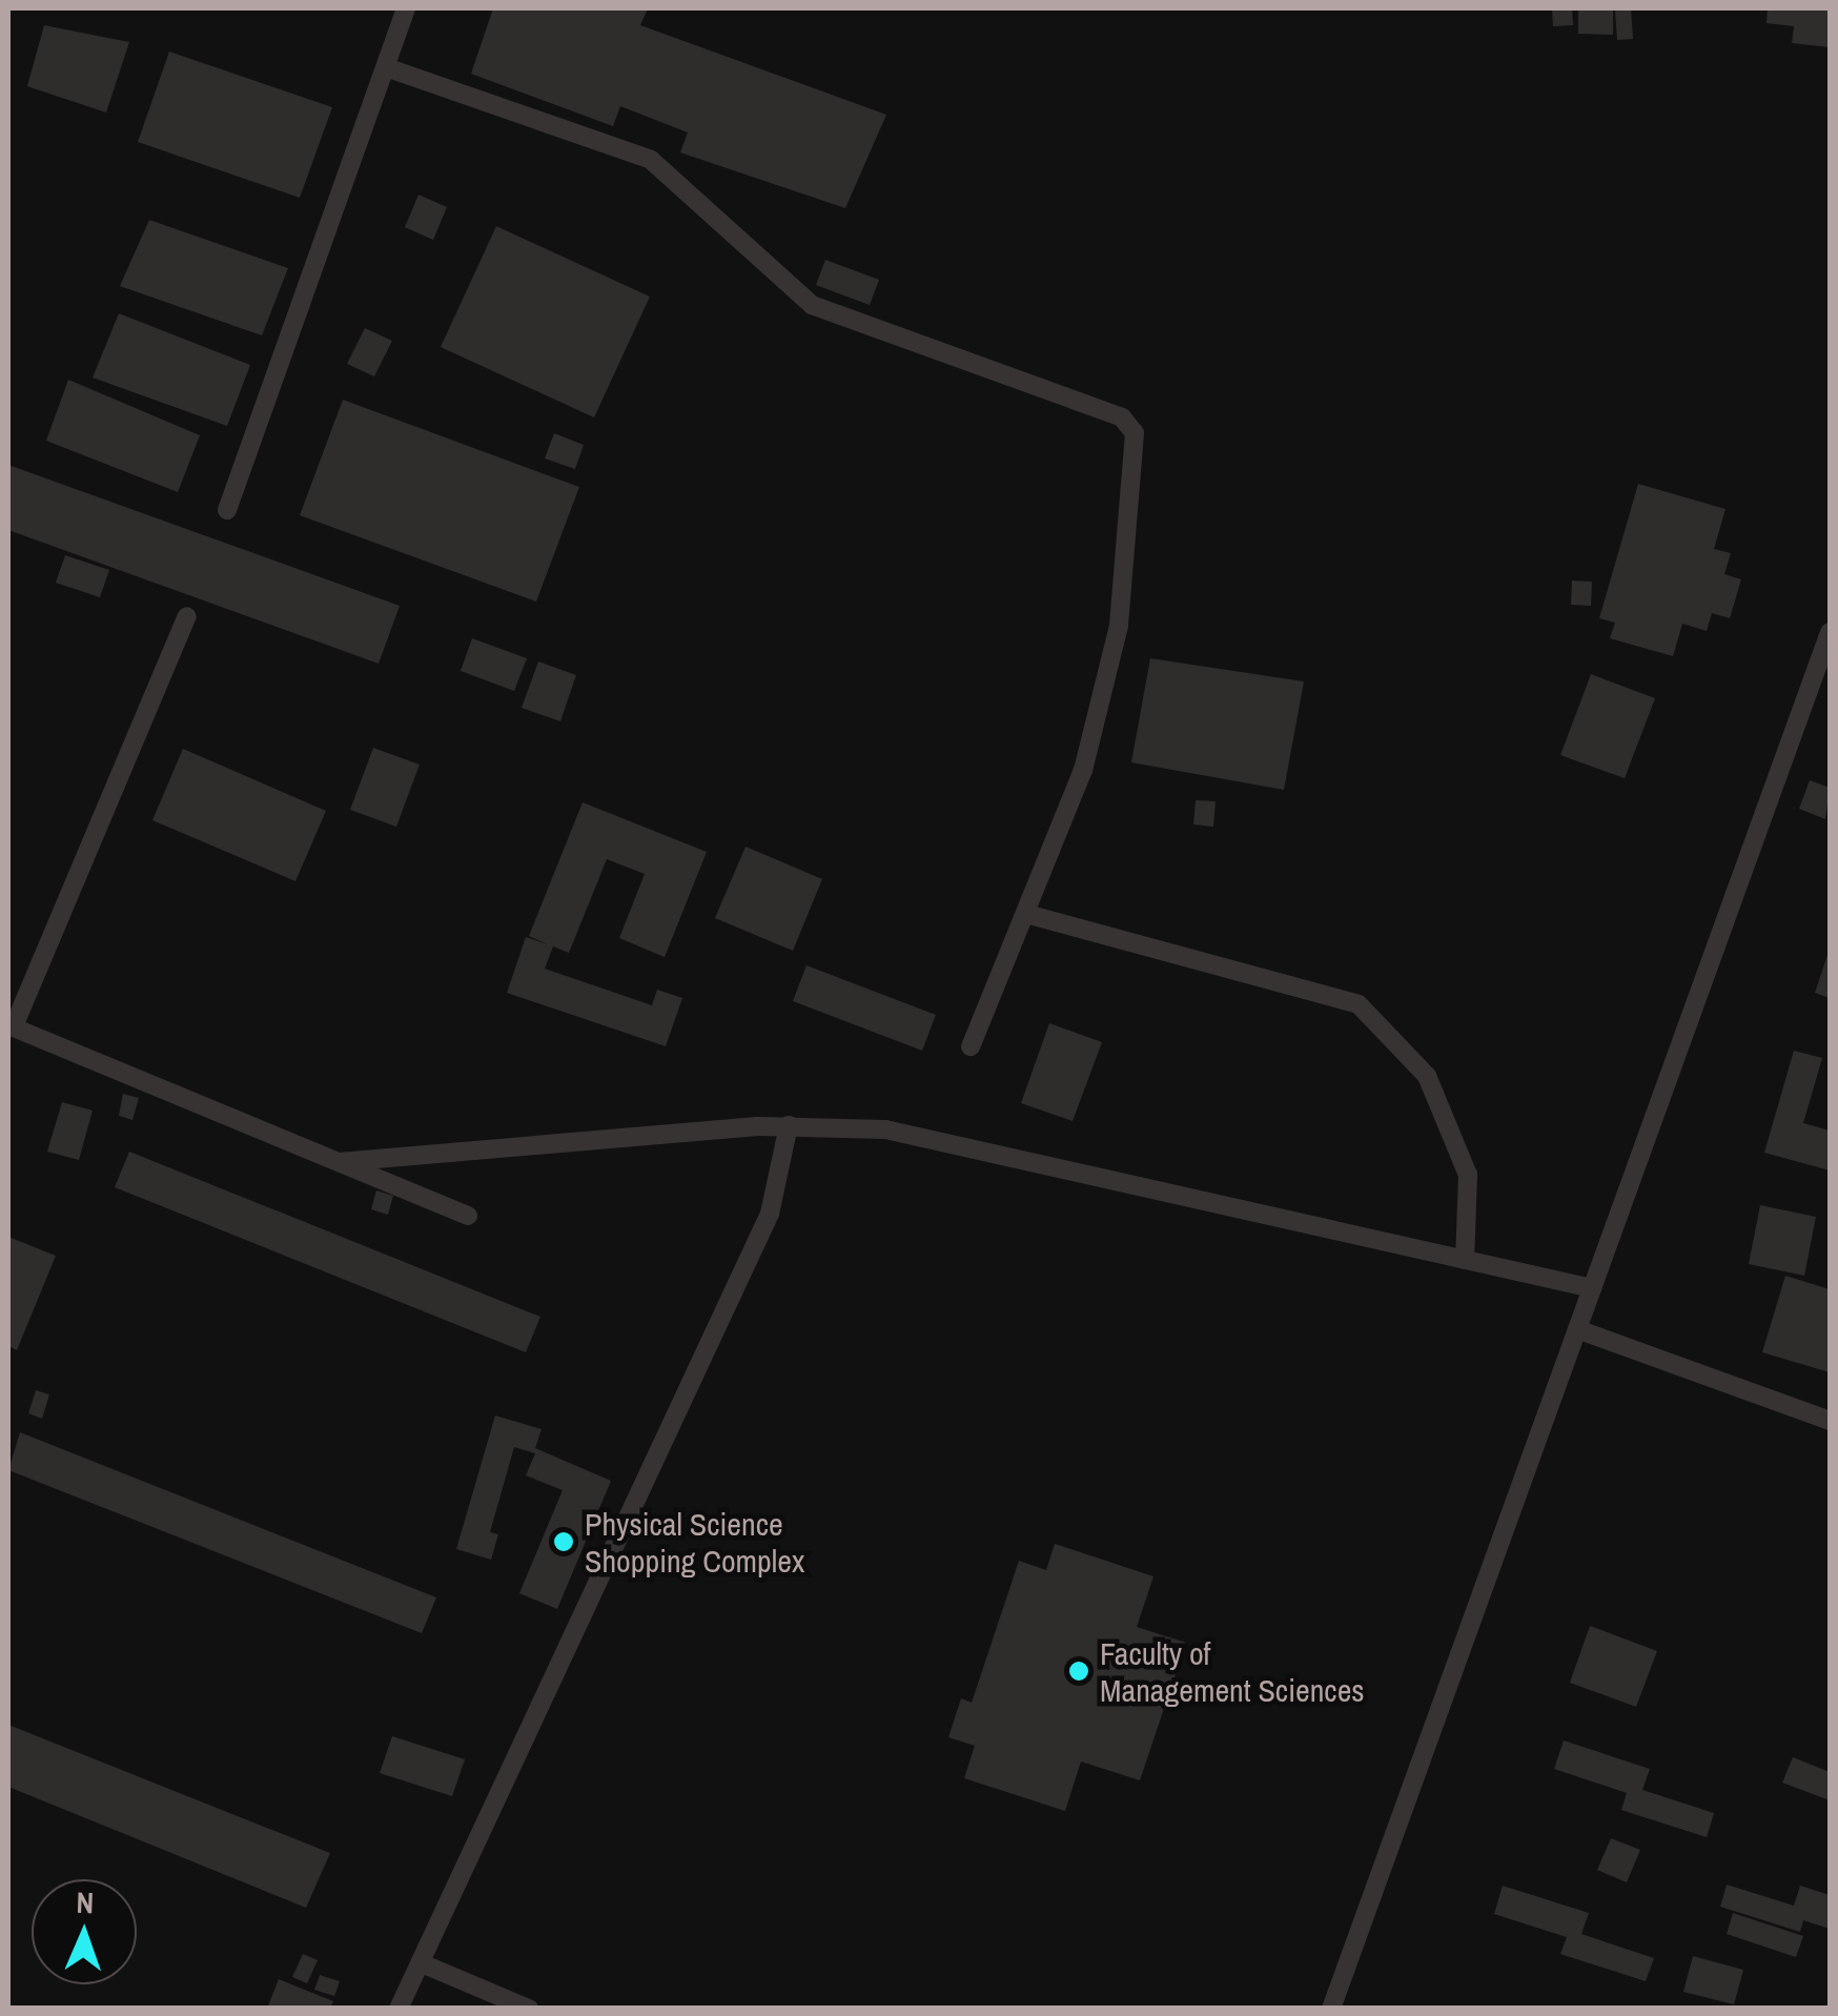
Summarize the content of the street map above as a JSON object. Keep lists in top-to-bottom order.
{
  "places": ["Physical Science Shopping Complex", "Faculty of Management Sciences"],
  "north": "top"
}
